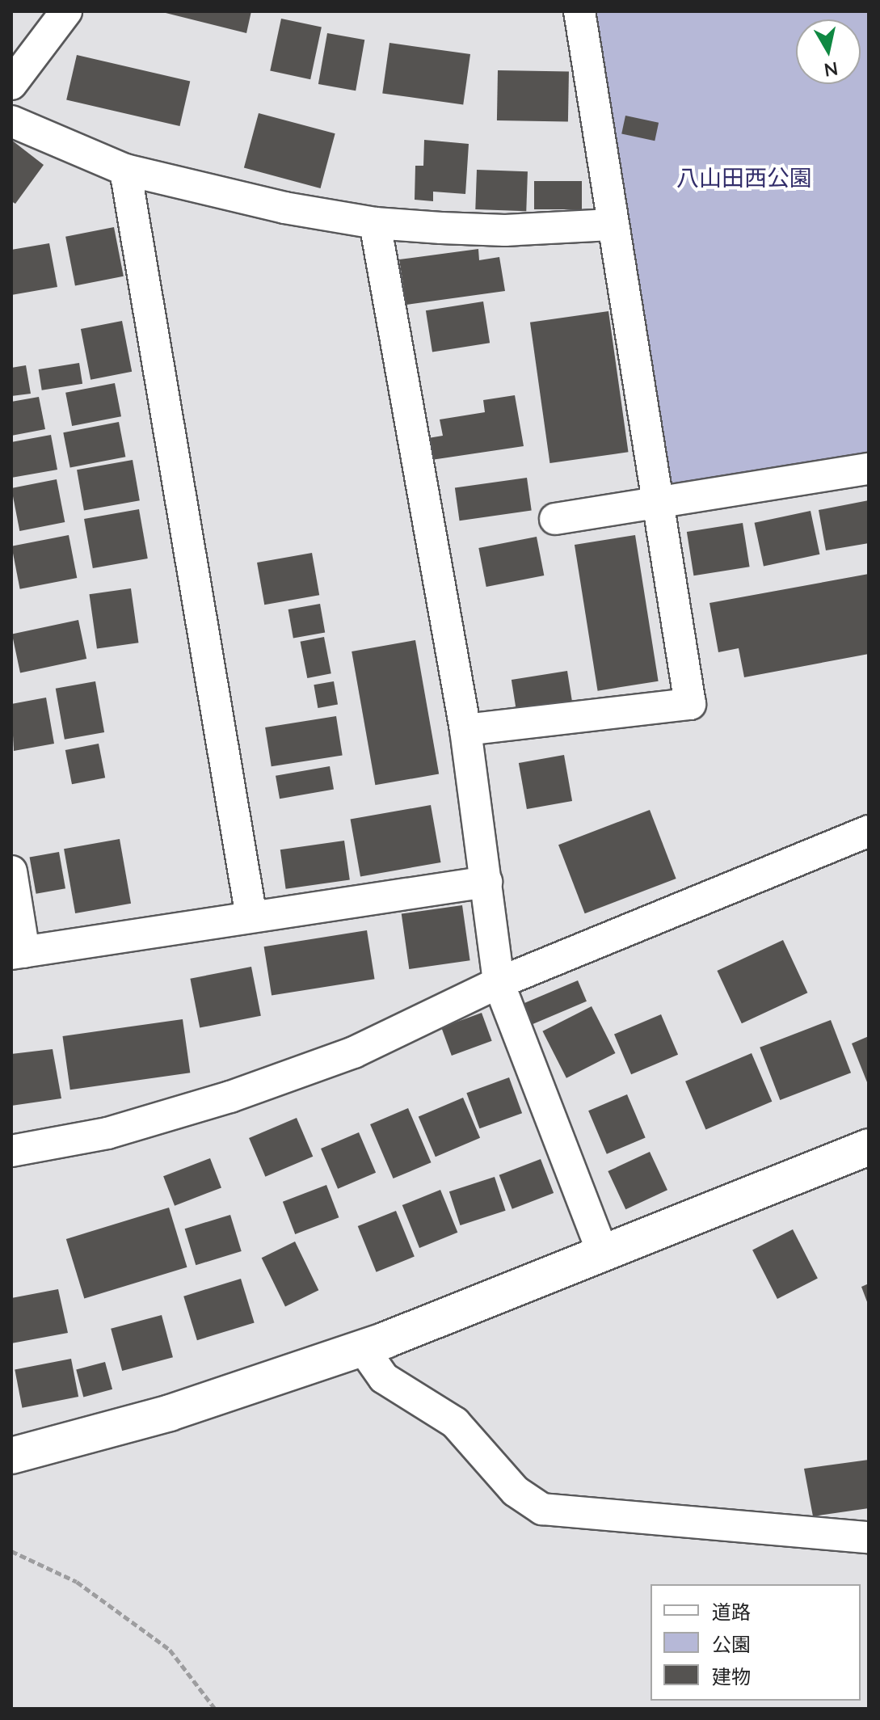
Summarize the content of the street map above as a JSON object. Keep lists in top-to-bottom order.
{
  "parks": ["八山田西公園"],
  "legend": ["道路", "公園", "建物"],
  "north": "bottom"
}
